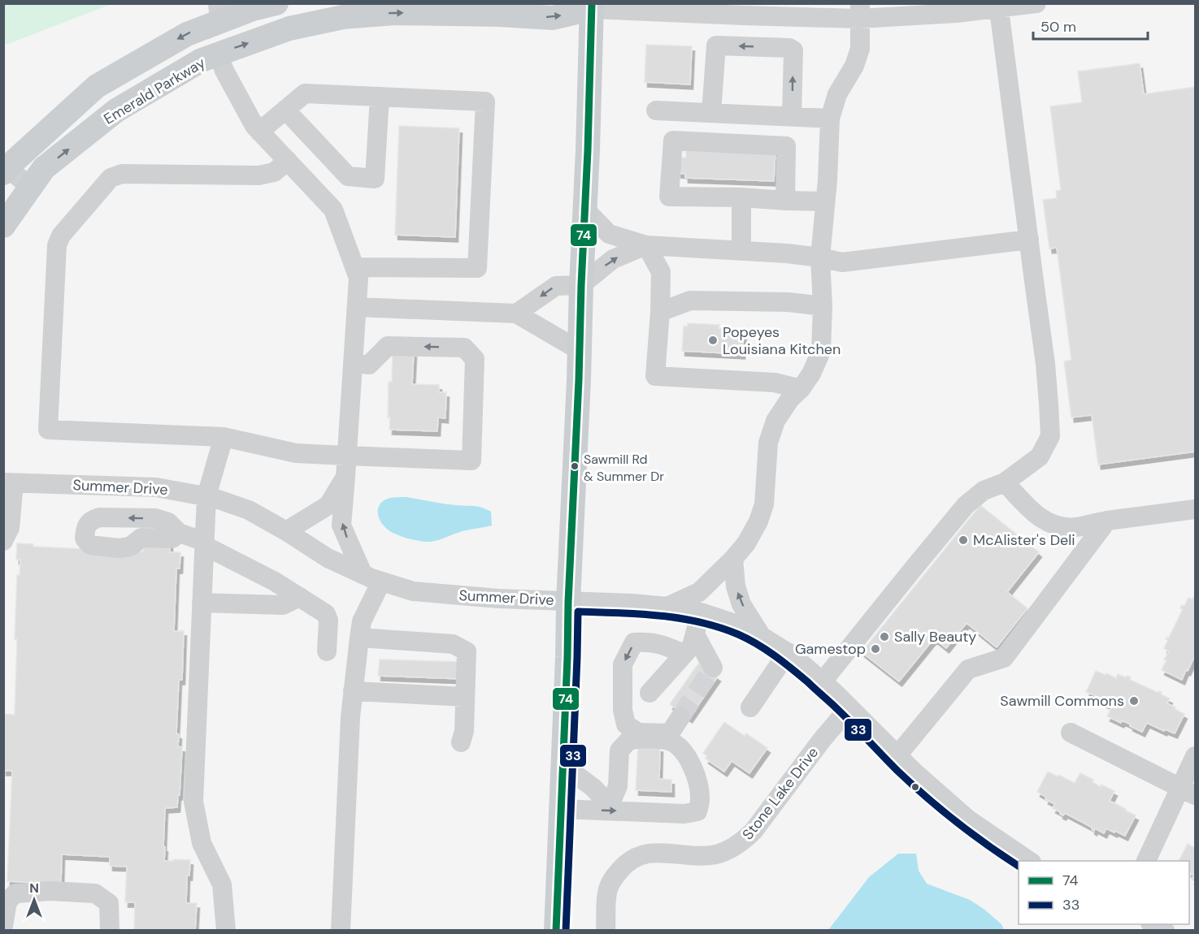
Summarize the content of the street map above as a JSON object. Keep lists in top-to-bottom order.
{
  "streets": {
    "main road": ["Emerald Parkway"],
    "street": ["Summer Drive", "Stone Lake Drive"]
  },
  "crossings": [
    ["Summer Drive", "Stone Lake Drive"]
  ],
  "places": [
    "Popeyes Louisiana Kitchen",
    "Sawmill Rd & Summer Dr",
    "McAlister's Deli",
    "Sally Beauty",
    "Gamestop",
    "Sawmill Commons"
  ],
  "lines": ["transit line 74", "transit line 33"],
  "legend": ["74", "33"],
  "scale_bar": "50 m",
  "north": "top"
}
